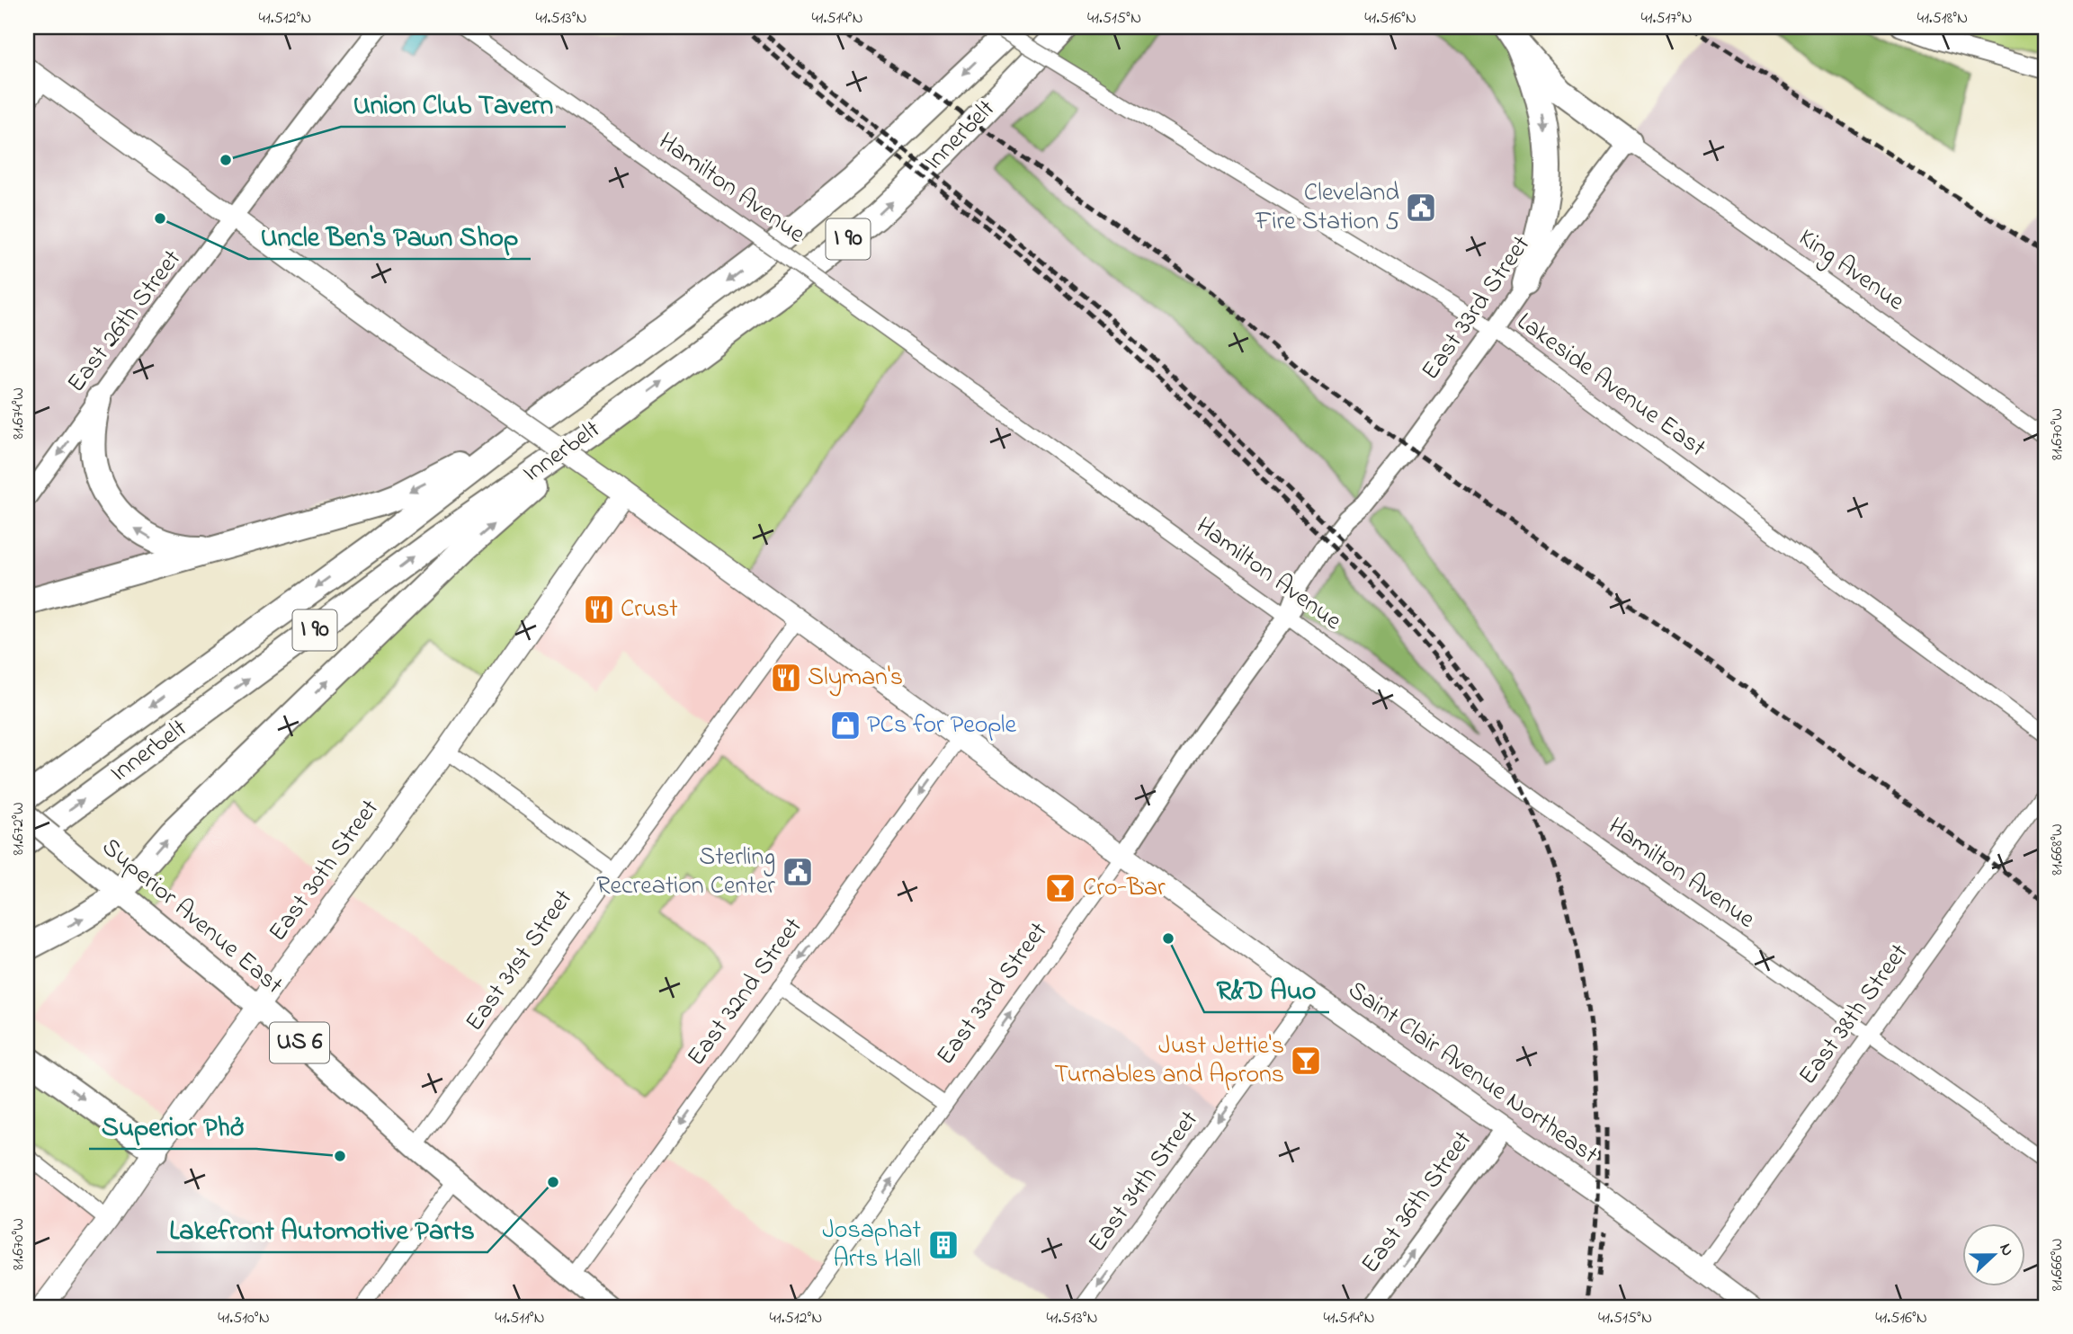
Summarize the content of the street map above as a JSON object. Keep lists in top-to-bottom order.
{
  "streets": {
    "highway": ["Innerbelt", "I 90"],
    "main road": [
      "East 30th Street",
      "Superior Avenue East",
      "US 6",
      "Saint Clair Avenue Northeast"
    ],
    "street": [
      "Hamilton Avenue",
      "King Avenue",
      "East 33rd Street",
      "East 26th Street",
      "Lakeside Avenue East",
      "East 31st Street",
      "East 32nd Street",
      "East 38th Street",
      "East 34th Street",
      "East 36th Street"
    ]
  },
  "crossings": [
    ["Hamilton Avenue", "East 33rd Street"],
    ["Hamilton Avenue", "East 38th Street"],
    ["King Avenue", "East 33rd Street"],
    ["East 33rd Street", "Lakeside Avenue East"],
    ["East 33rd Street", "Saint Clair Avenue Northeast"],
    ["East 26th Street", "Saint Clair Avenue Northeast"],
    ["East 30th Street", "Superior Avenue East"],
    ["East 30th Street", "Saint Clair Avenue Northeast"],
    ["Superior Avenue East", "East 31st Street"],
    ["Superior Avenue East", "East 32nd Street"],
    ["East 31st Street", "Saint Clair Avenue Northeast"],
    ["East 32nd Street", "Saint Clair Avenue Northeast"],
    ["East 38th Street", "Saint Clair Avenue Northeast"],
    ["Saint Clair Avenue Northeast", "East 34th Street"],
    ["Saint Clair Avenue Northeast", "East 36th Street"]
  ],
  "one_way": [
    "East 33rd Street",
    "East 32nd Street",
    "East 34th Street",
    "East 36th Street"
  ],
  "places": {
    "other": [
      "Union Club Tavern",
      "Uncle Ben's Pawn Shop",
      "R&D Auo",
      "Superior Phở",
      "Lakefront Automotive Parts"
    ],
    "public building": ["Cleveland Fire Station 5", "Sterling Recreation Center"],
    "restaurant": ["Crust", "Slyman's"],
    "shop": ["PCs for People"],
    "bar": ["Cro-Bar", "Just Jettie's Turnables and Aprons"],
    "building": ["Josaphat Arts Hall"]
  },
  "north": "right",
  "coordinates": [
    "41.512°N",
    "41.513°N",
    "41.514°N",
    "41.515°N",
    "41.516°N",
    "41.517°N",
    "41.518°N",
    "81.674°W",
    "81.670°W",
    "81.672°W",
    "81.668°W",
    "81.666°W",
    "41.510°N",
    "41.511°N"
  ]
}
